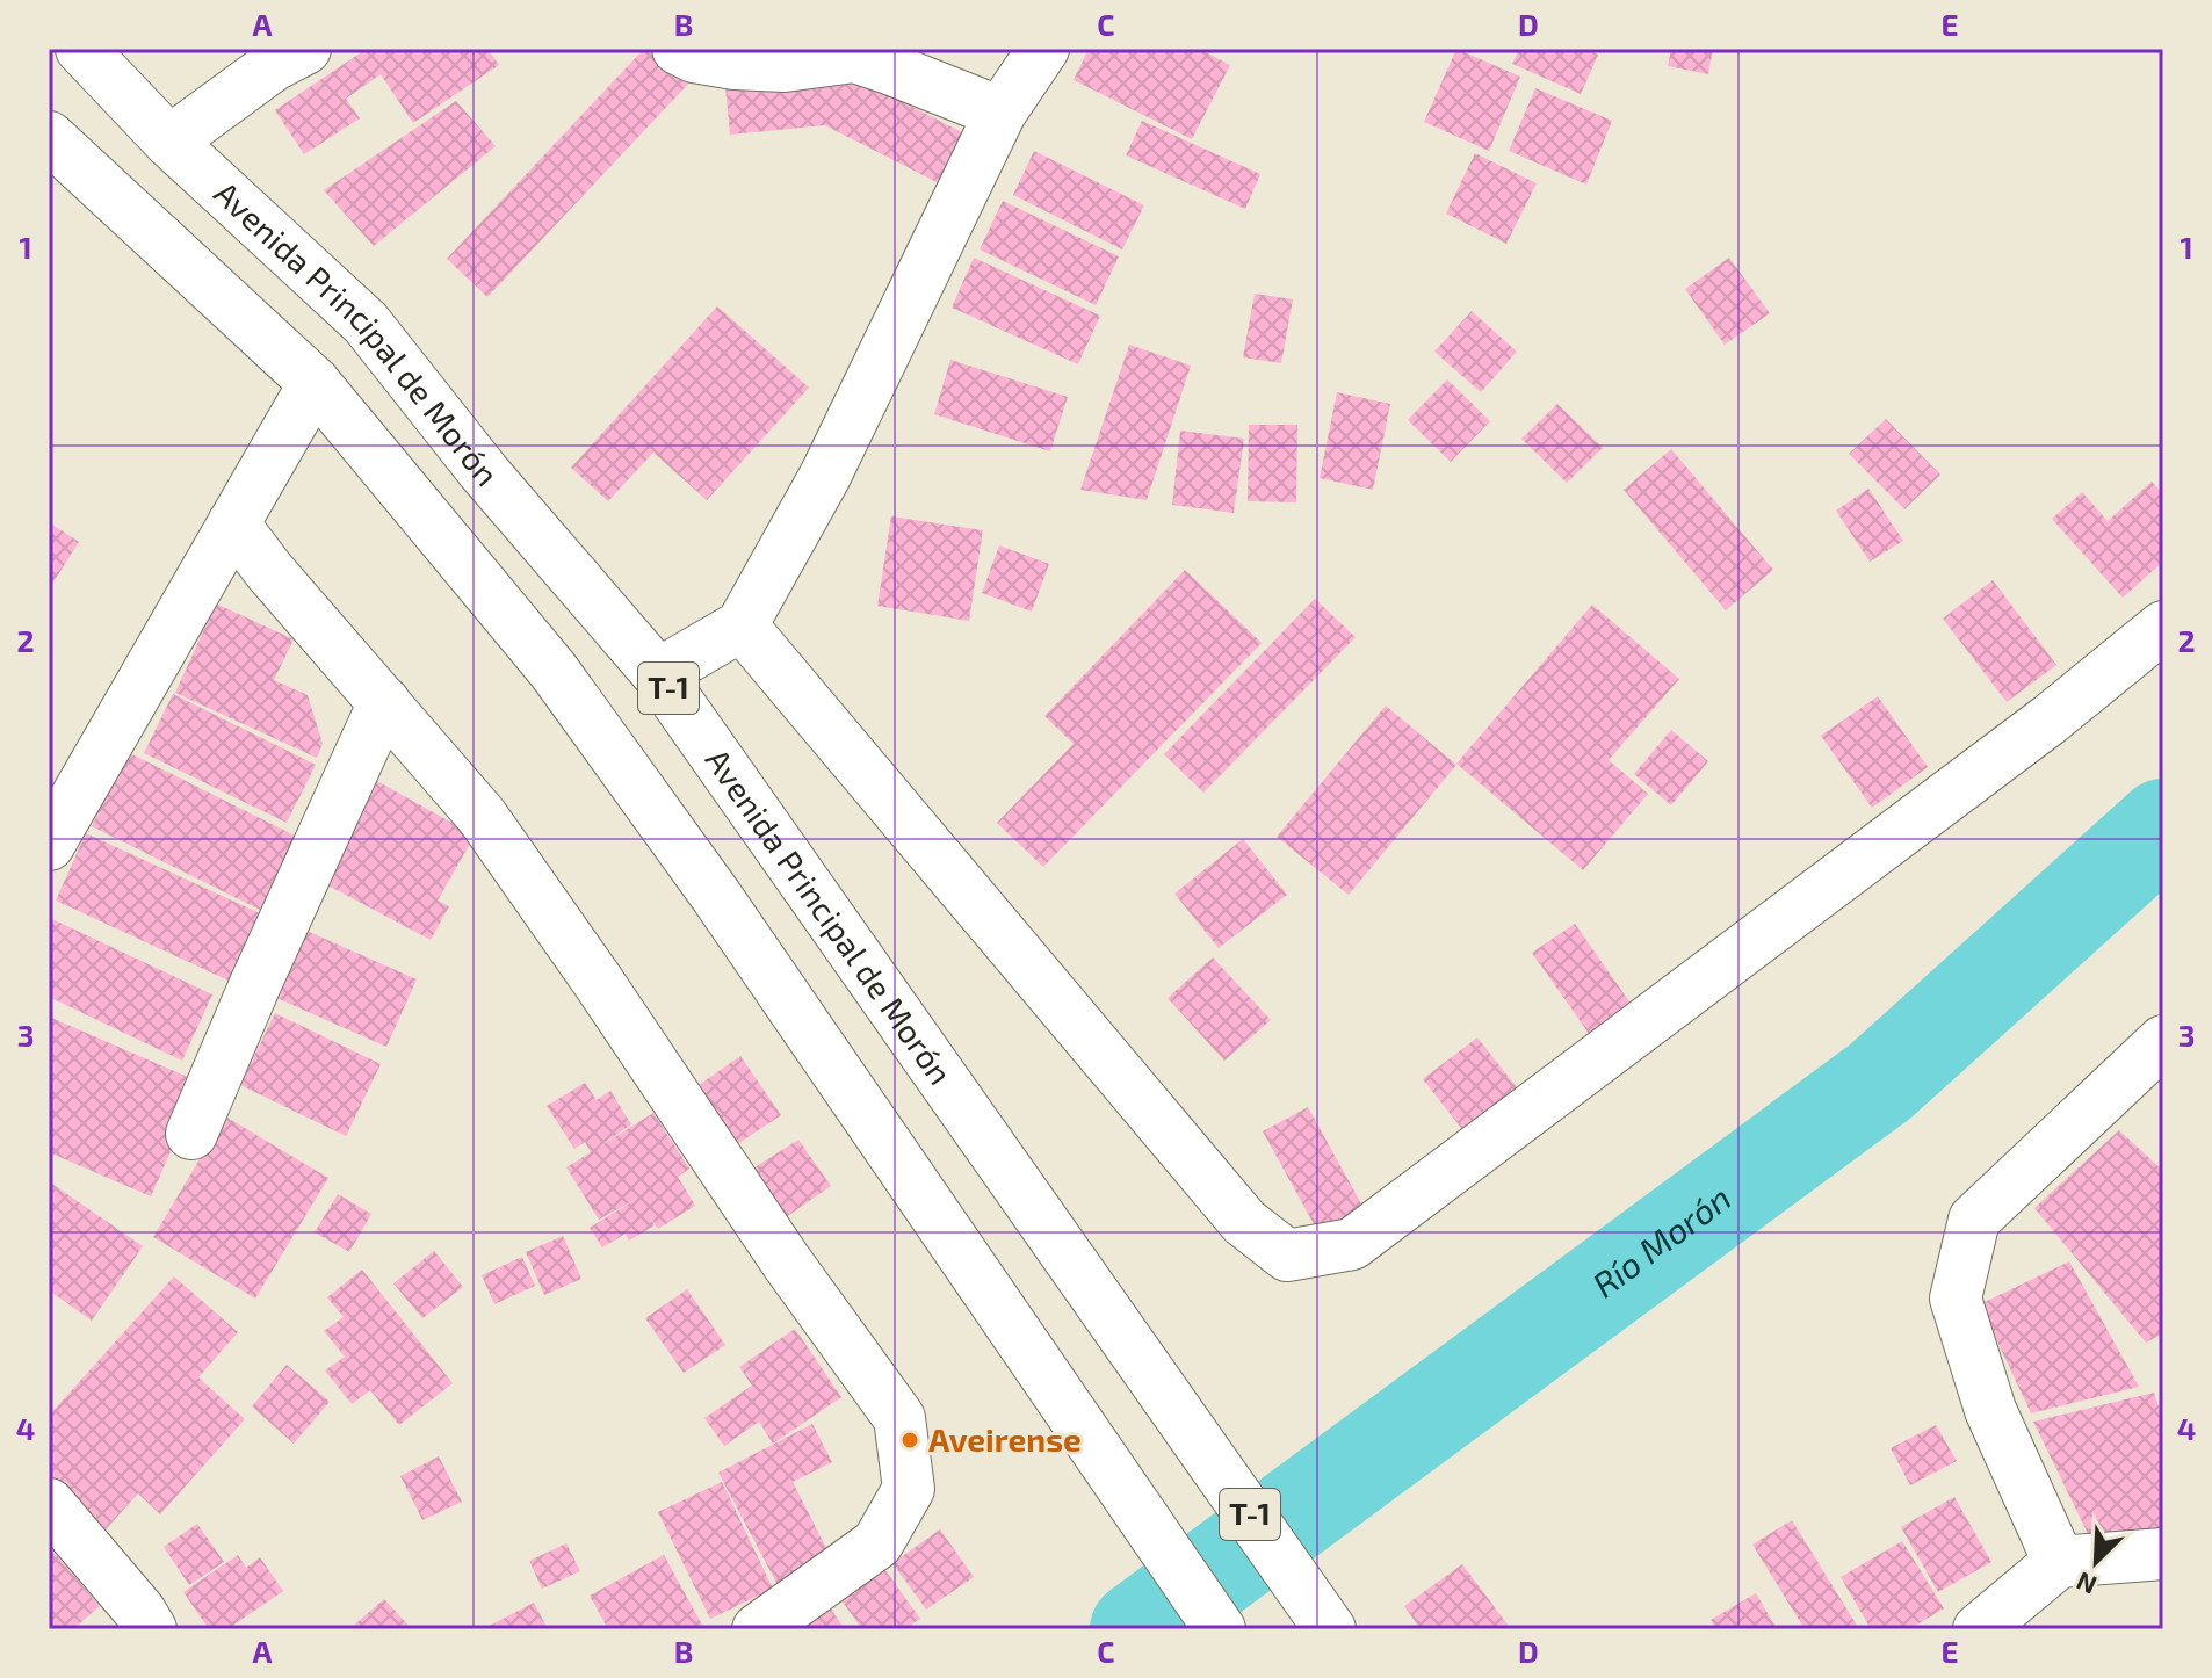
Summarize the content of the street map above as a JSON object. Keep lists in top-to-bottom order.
{
  "streets": {
    "street": ["Avenida Principal de Morón", "T-1"]
  },
  "water": ["Río Morón"],
  "places": ["Aveirense"],
  "north": "bottom left",
  "grid": {
    "columns": [
      "A",
      "B",
      "C",
      "D",
      "E"
    ],
    "rows": [
      "1",
      "2",
      "3",
      "4"
    ]
  }
}
